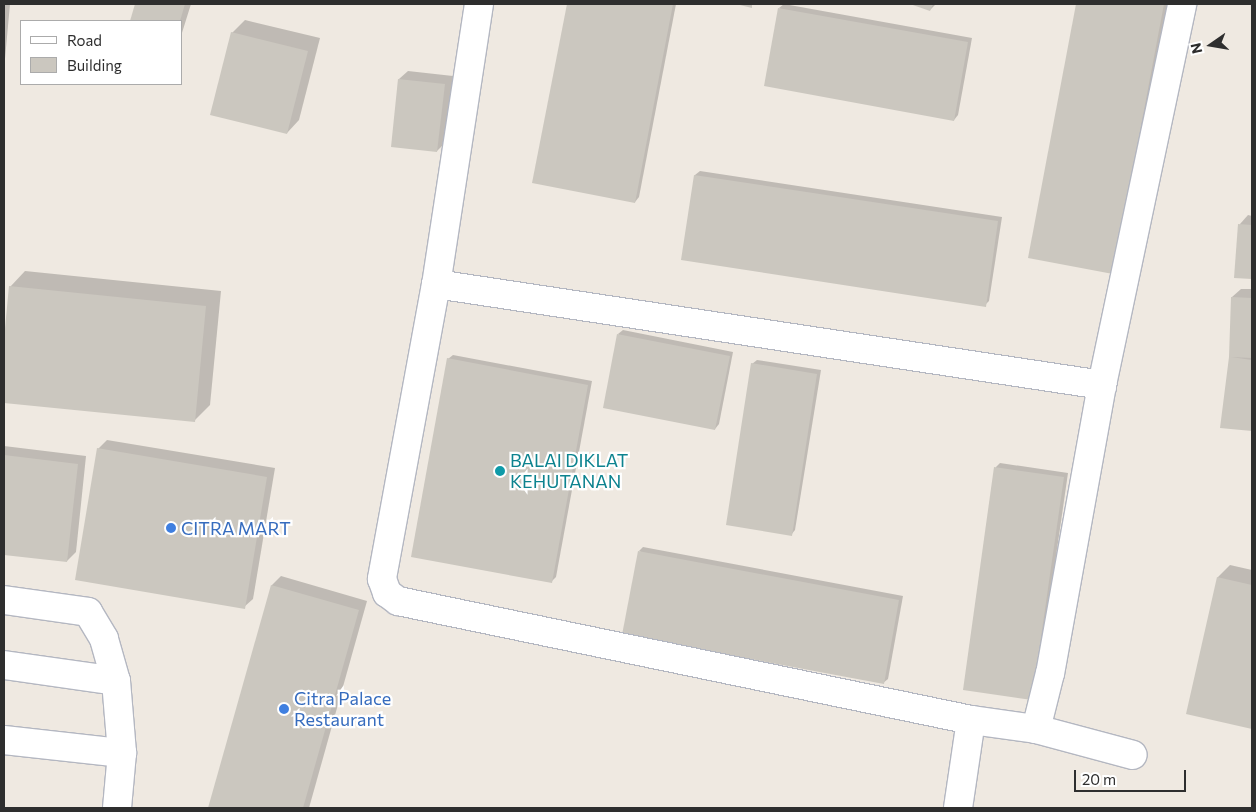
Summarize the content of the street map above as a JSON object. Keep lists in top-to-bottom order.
{
  "places": ["BALAI DIKLAT KEHUTANAN", "CITRA MART", "Citra Palace Restaurant"],
  "legend": ["Road", "Building"],
  "scale_bar": "20 m",
  "north": "left"
}
